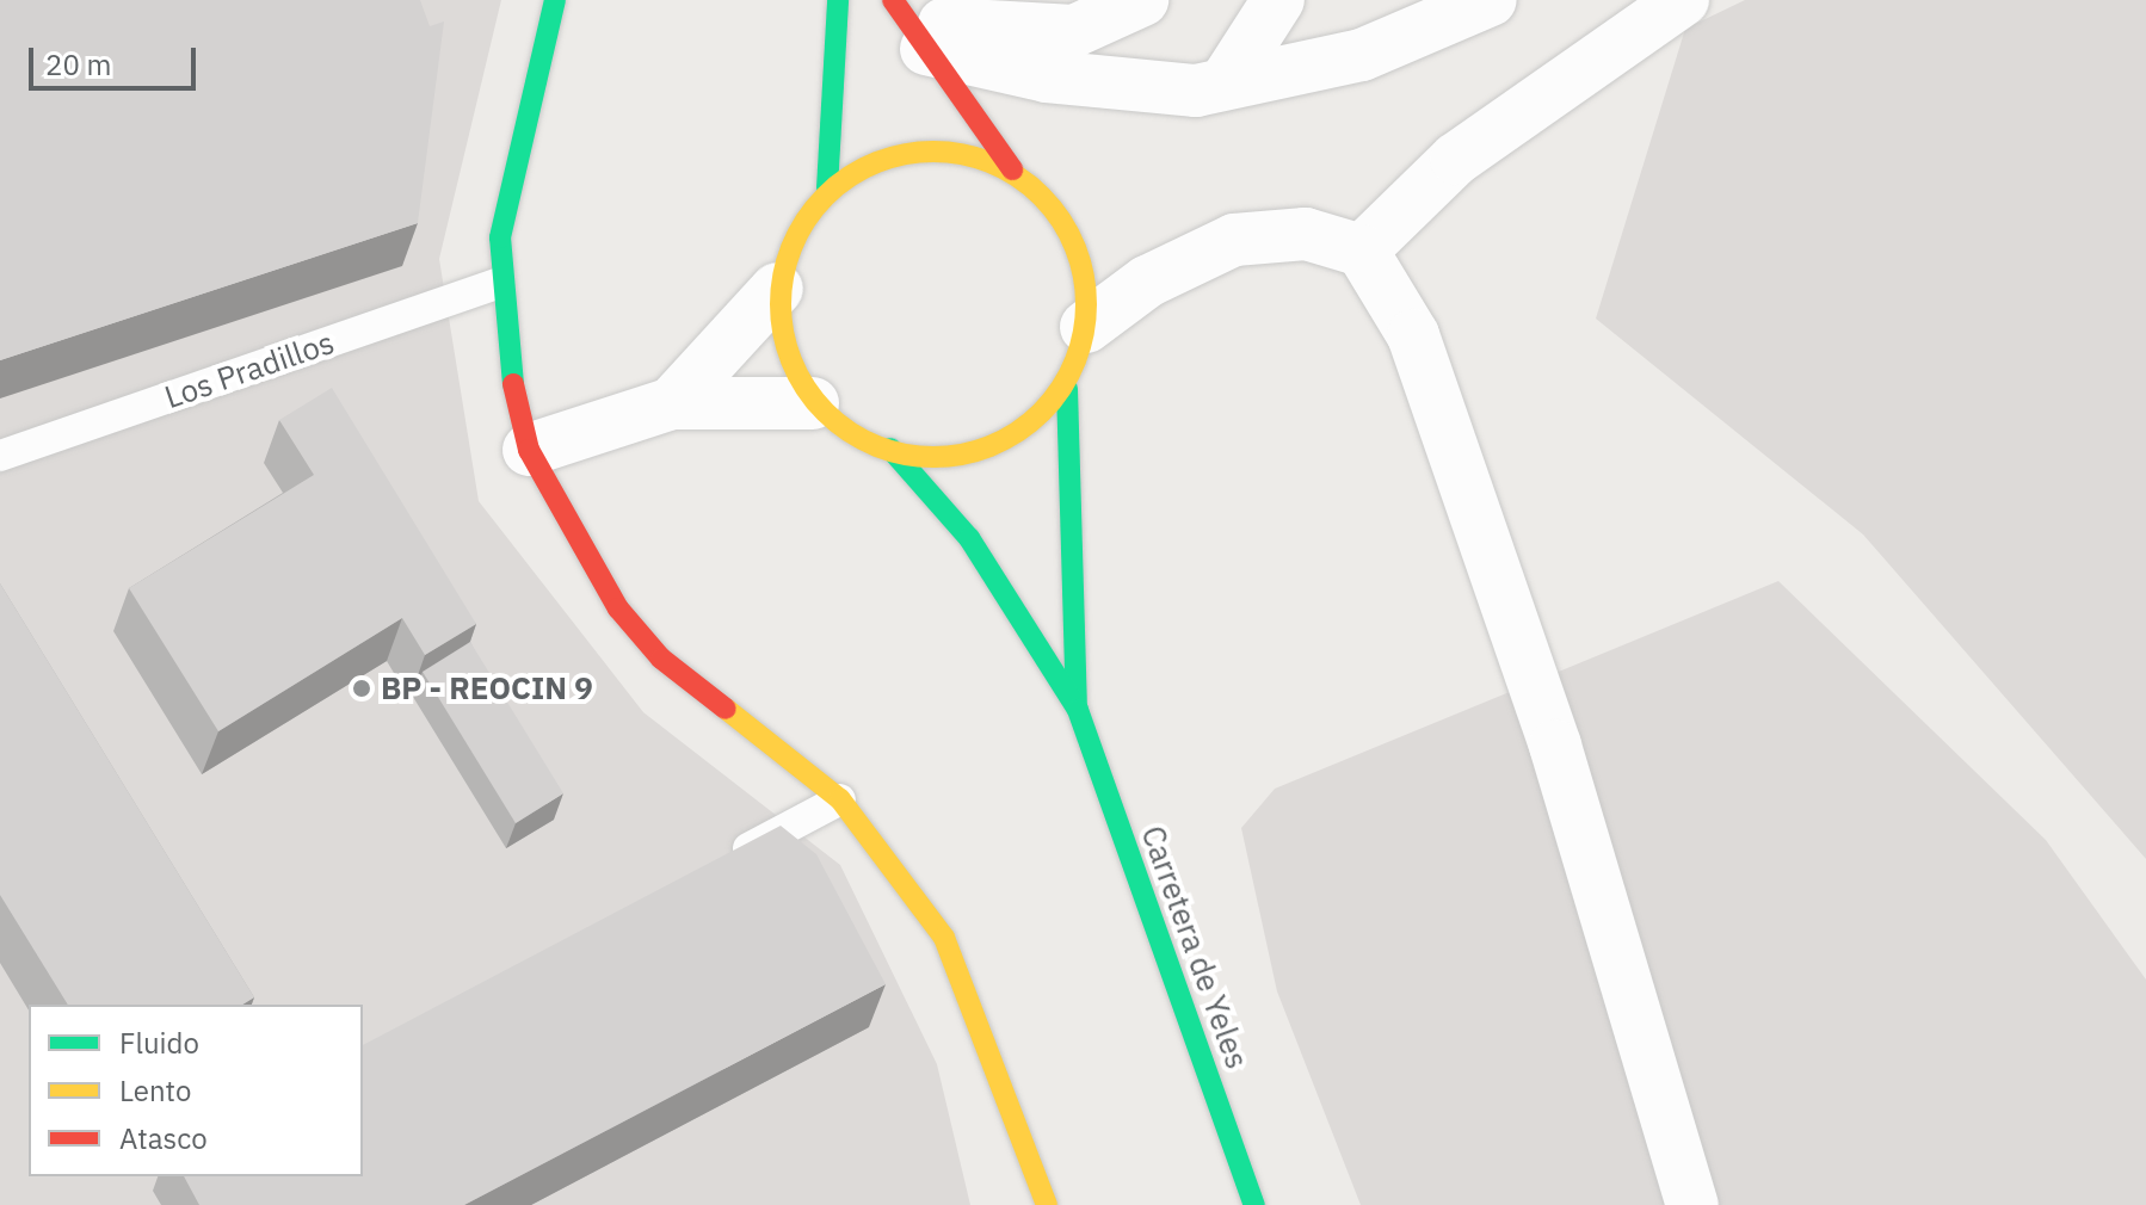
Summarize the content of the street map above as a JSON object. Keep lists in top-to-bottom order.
{
  "streets": {
    "main road": ["Carretera de Yeles"],
    "lane": ["Los Pradillos"]
  },
  "places": ["BP - REOCIN 9"],
  "legend": ["Fluido", "Lento", "Atasco"],
  "scale_bar": "20 m"
}
